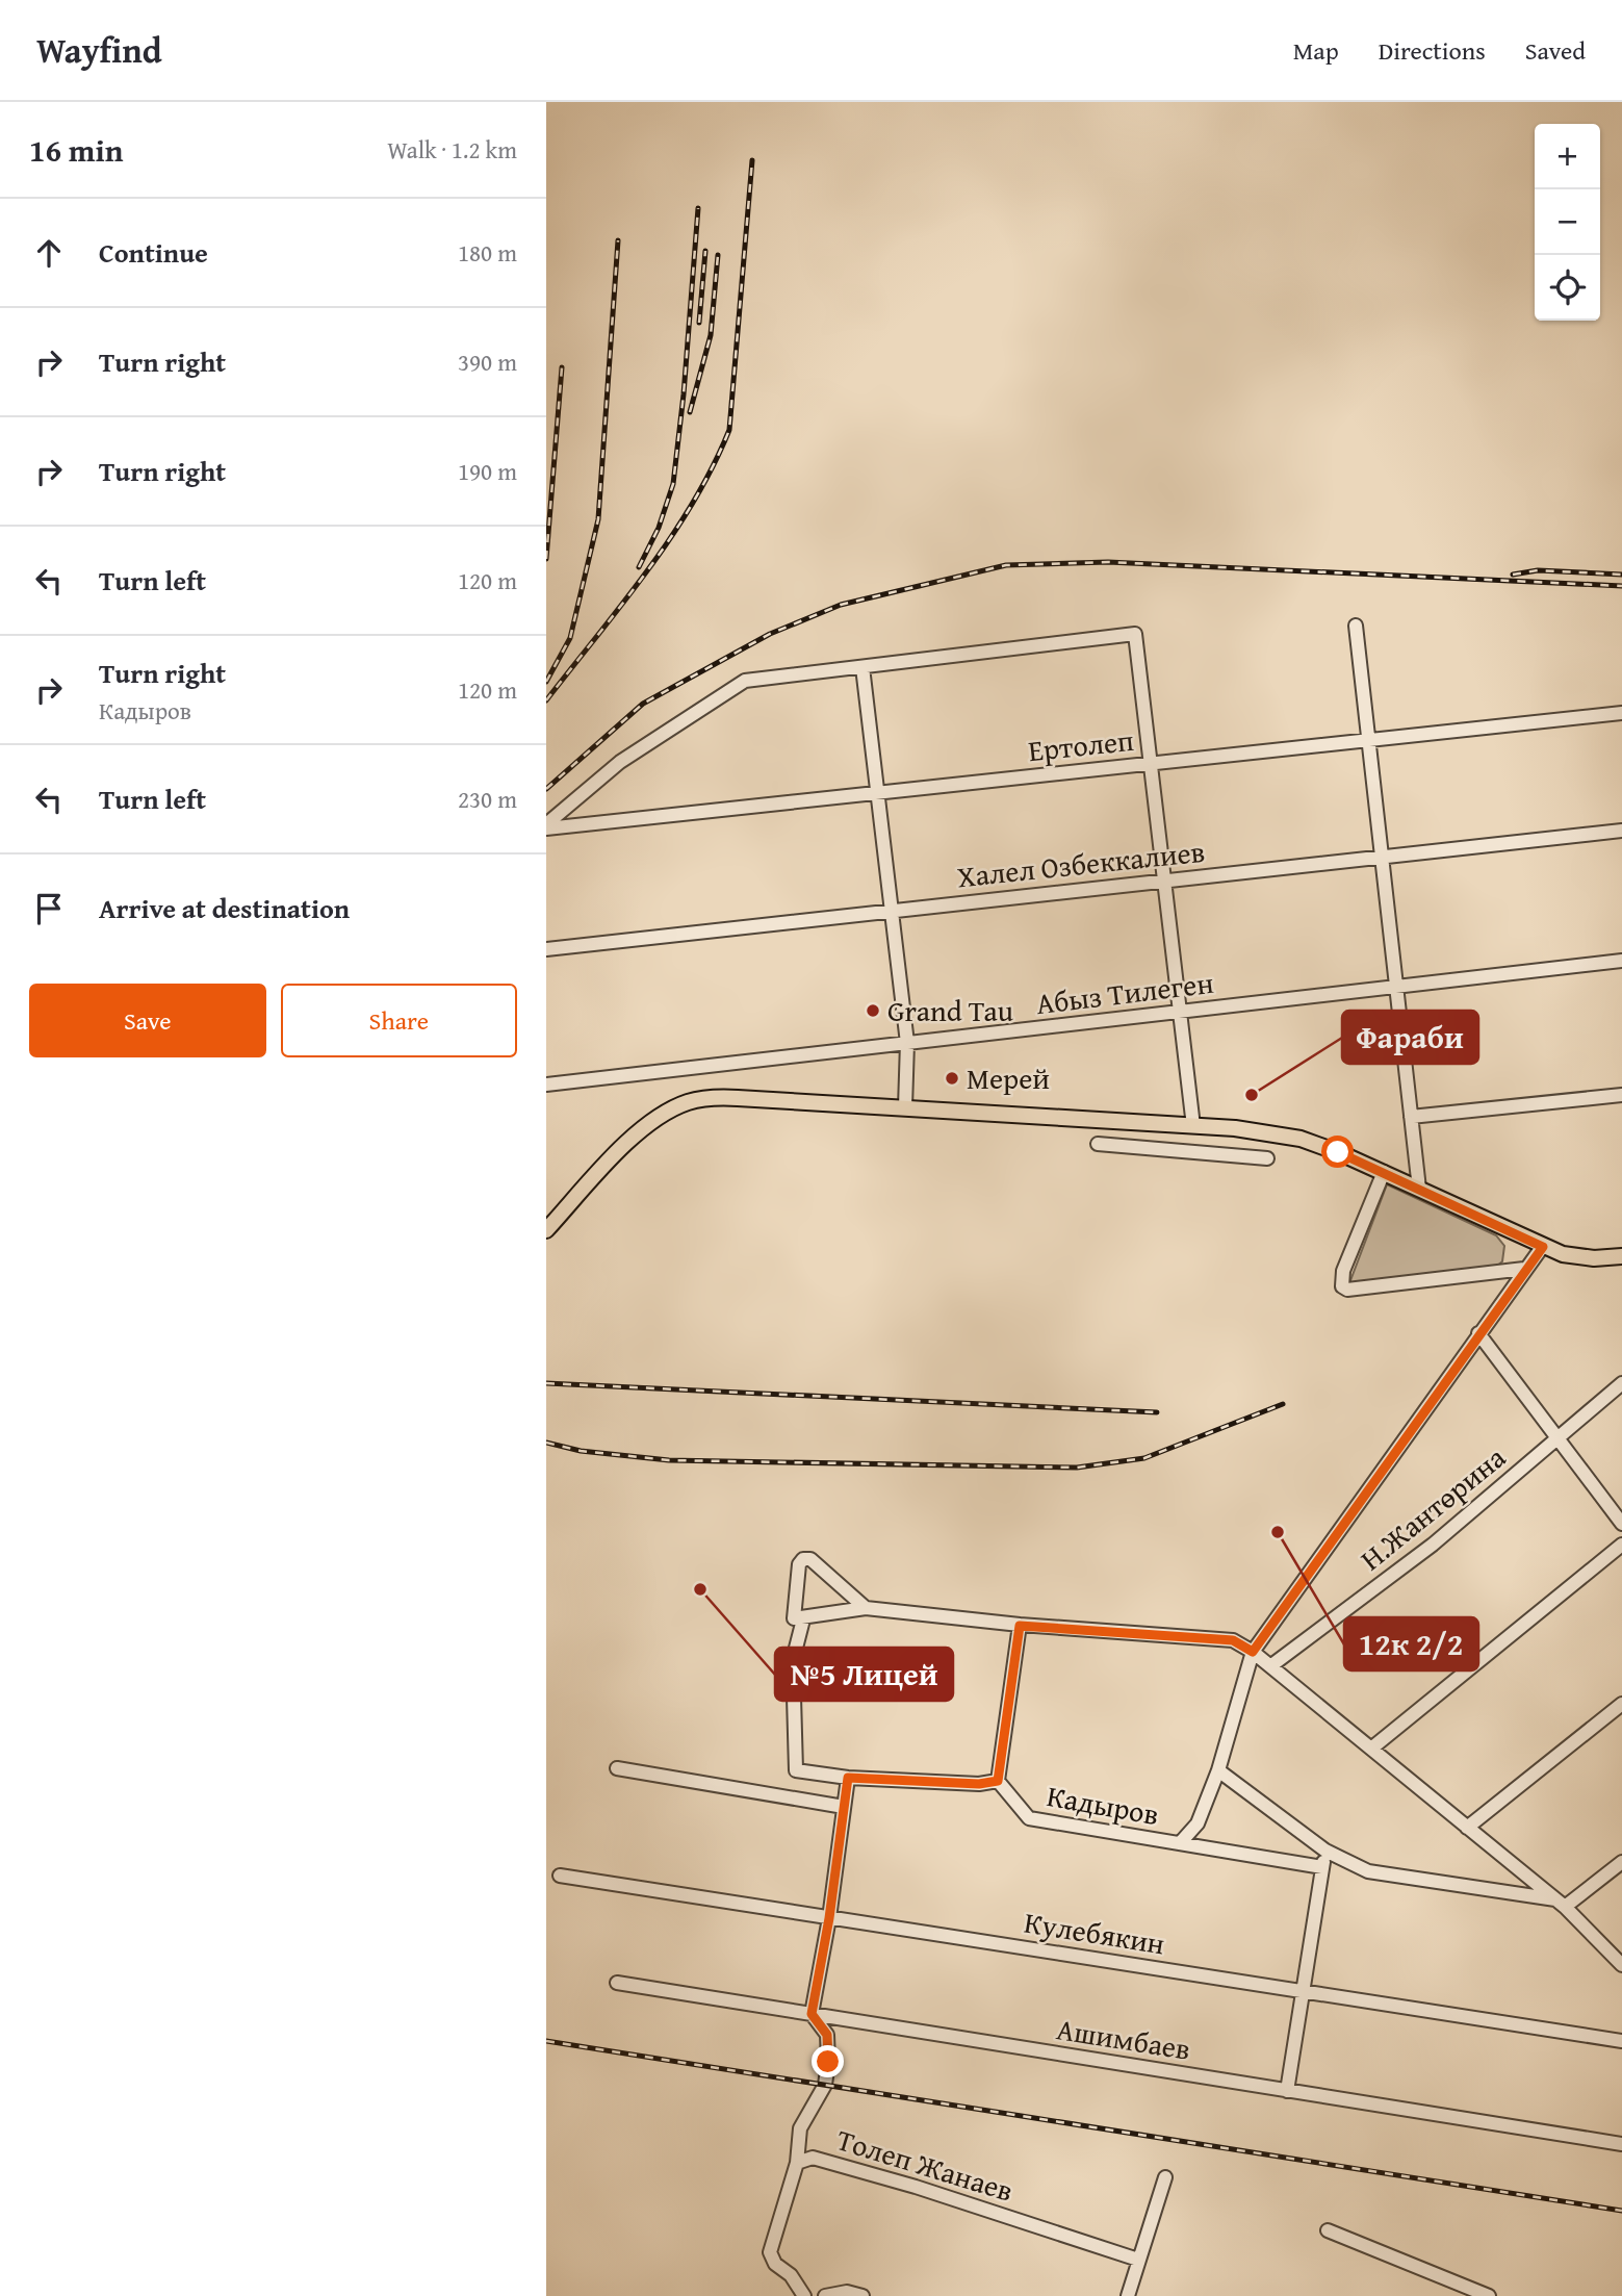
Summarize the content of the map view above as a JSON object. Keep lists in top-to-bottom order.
{
  "streets": {
    "street": [
      "Ертолеп",
      "Халел Озбеккалиев",
      "Абыз Тилеген",
      "Н.Жантөрина",
      "Кадыров",
      "Кулебякин",
      "Ашимбаев",
      "Толеп Жанаев"
    ]
  },
  "places": [
    "Grand Tau",
    "Мерей",
    "Фараби",
    "12к 2/2",
    "№5 Лицей"
  ],
  "page": {
    "header": "Wayfind",
    "nav": ["Map", "Directions", "Saved"],
    "heading": ["16 min", "Walk · 1.2 km"],
    "map_buttons": ["+", "−"],
    "list": [
      ["Continue", "180 m"],
      ["Turn right", "390 m"],
      ["Turn right", "190 m"],
      ["Turn left", "120 m"],
      ["Turn right", "Кадыров", "120 m"],
      ["Turn left", "230 m"],
      "Arrive at destination"
    ],
    "buttons": ["Save", "Share"]
  }
}
